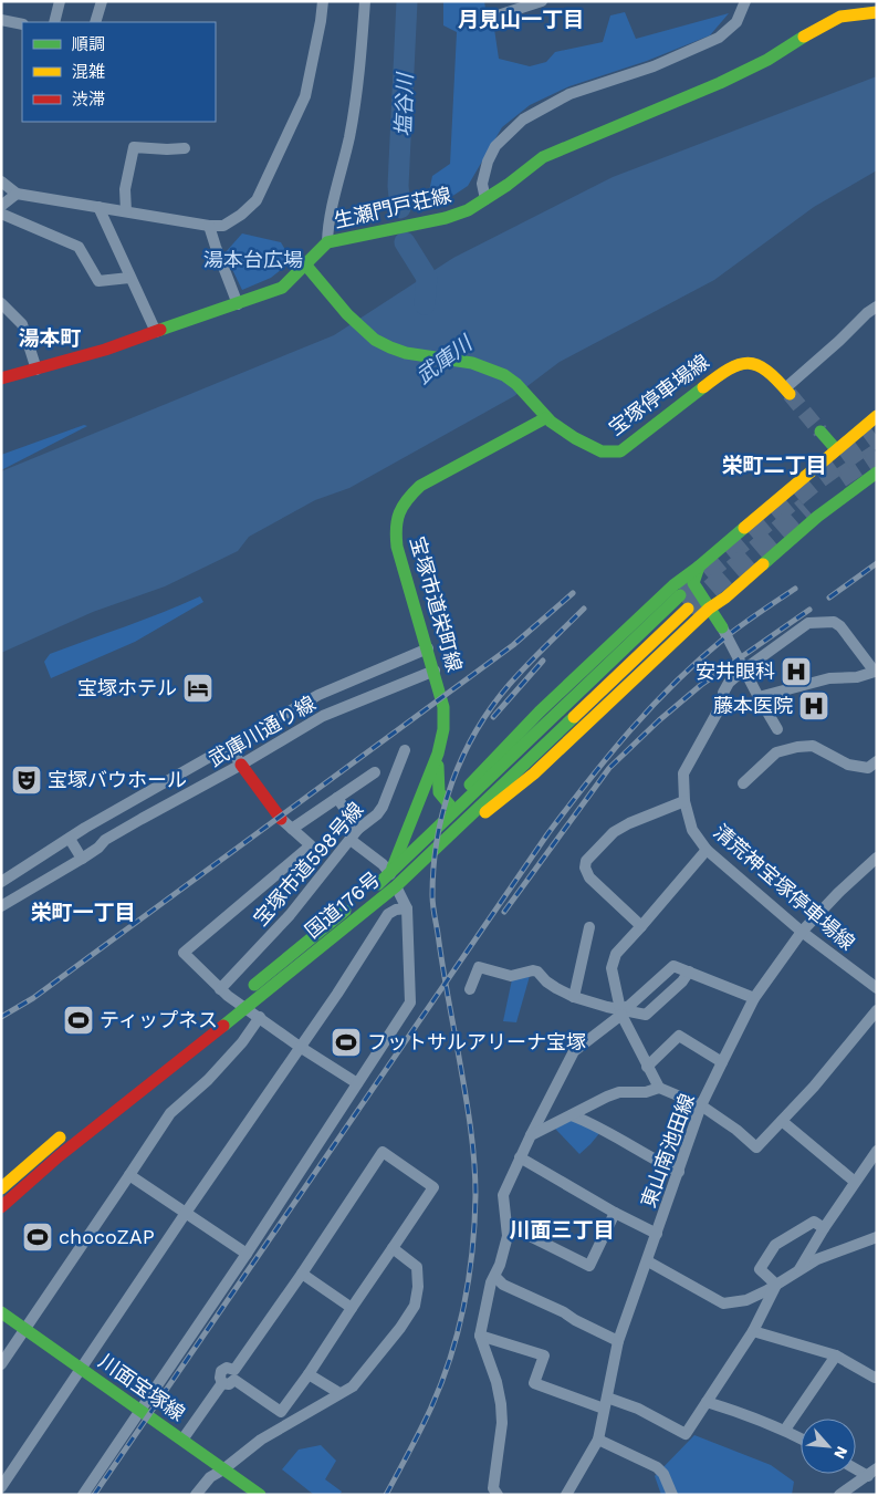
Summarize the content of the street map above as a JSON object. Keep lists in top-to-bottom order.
{
  "streets": {
    "main road": [
      "生瀬門戸荘線",
      "宝塚停車場線",
      "宝塚市道栄町線",
      "国道176号",
      "川面宝塚線"
    ],
    "street": [
      "武庫川通り線",
      "宝塚市道598号線",
      "清荒神宝塚停車場線",
      "東山南池田線"
    ]
  },
  "crossings": [
    ["生瀬門戸荘線", "宝塚停車場線"],
    ["宝塚停車場線", "宝塚市道栄町線"],
    ["宝塚市道栄町線", "武庫川通り線"],
    ["宝塚市道栄町線", "国道176号"],
    ["清荒神宝塚停車場線", "東山南池田線"]
  ],
  "districts": [
    "月見山一丁目",
    "湯本町",
    "栄町二丁目",
    "栄町一丁目",
    "川面三丁目"
  ],
  "water": ["塩谷川", "武庫川"],
  "parks": ["湯本台広場"],
  "places": {
    "hospital": ["安井眼科", "藤本医院"],
    "hotel": ["宝塚ホテル"],
    "theatre": ["宝塚バウホール"],
    "sports": ["ティップネス", "フットサルアリーナ宝塚", "chocoZAP"]
  },
  "legend": ["順調", "混雑", "渋滞"],
  "north": "bottom right"
}
